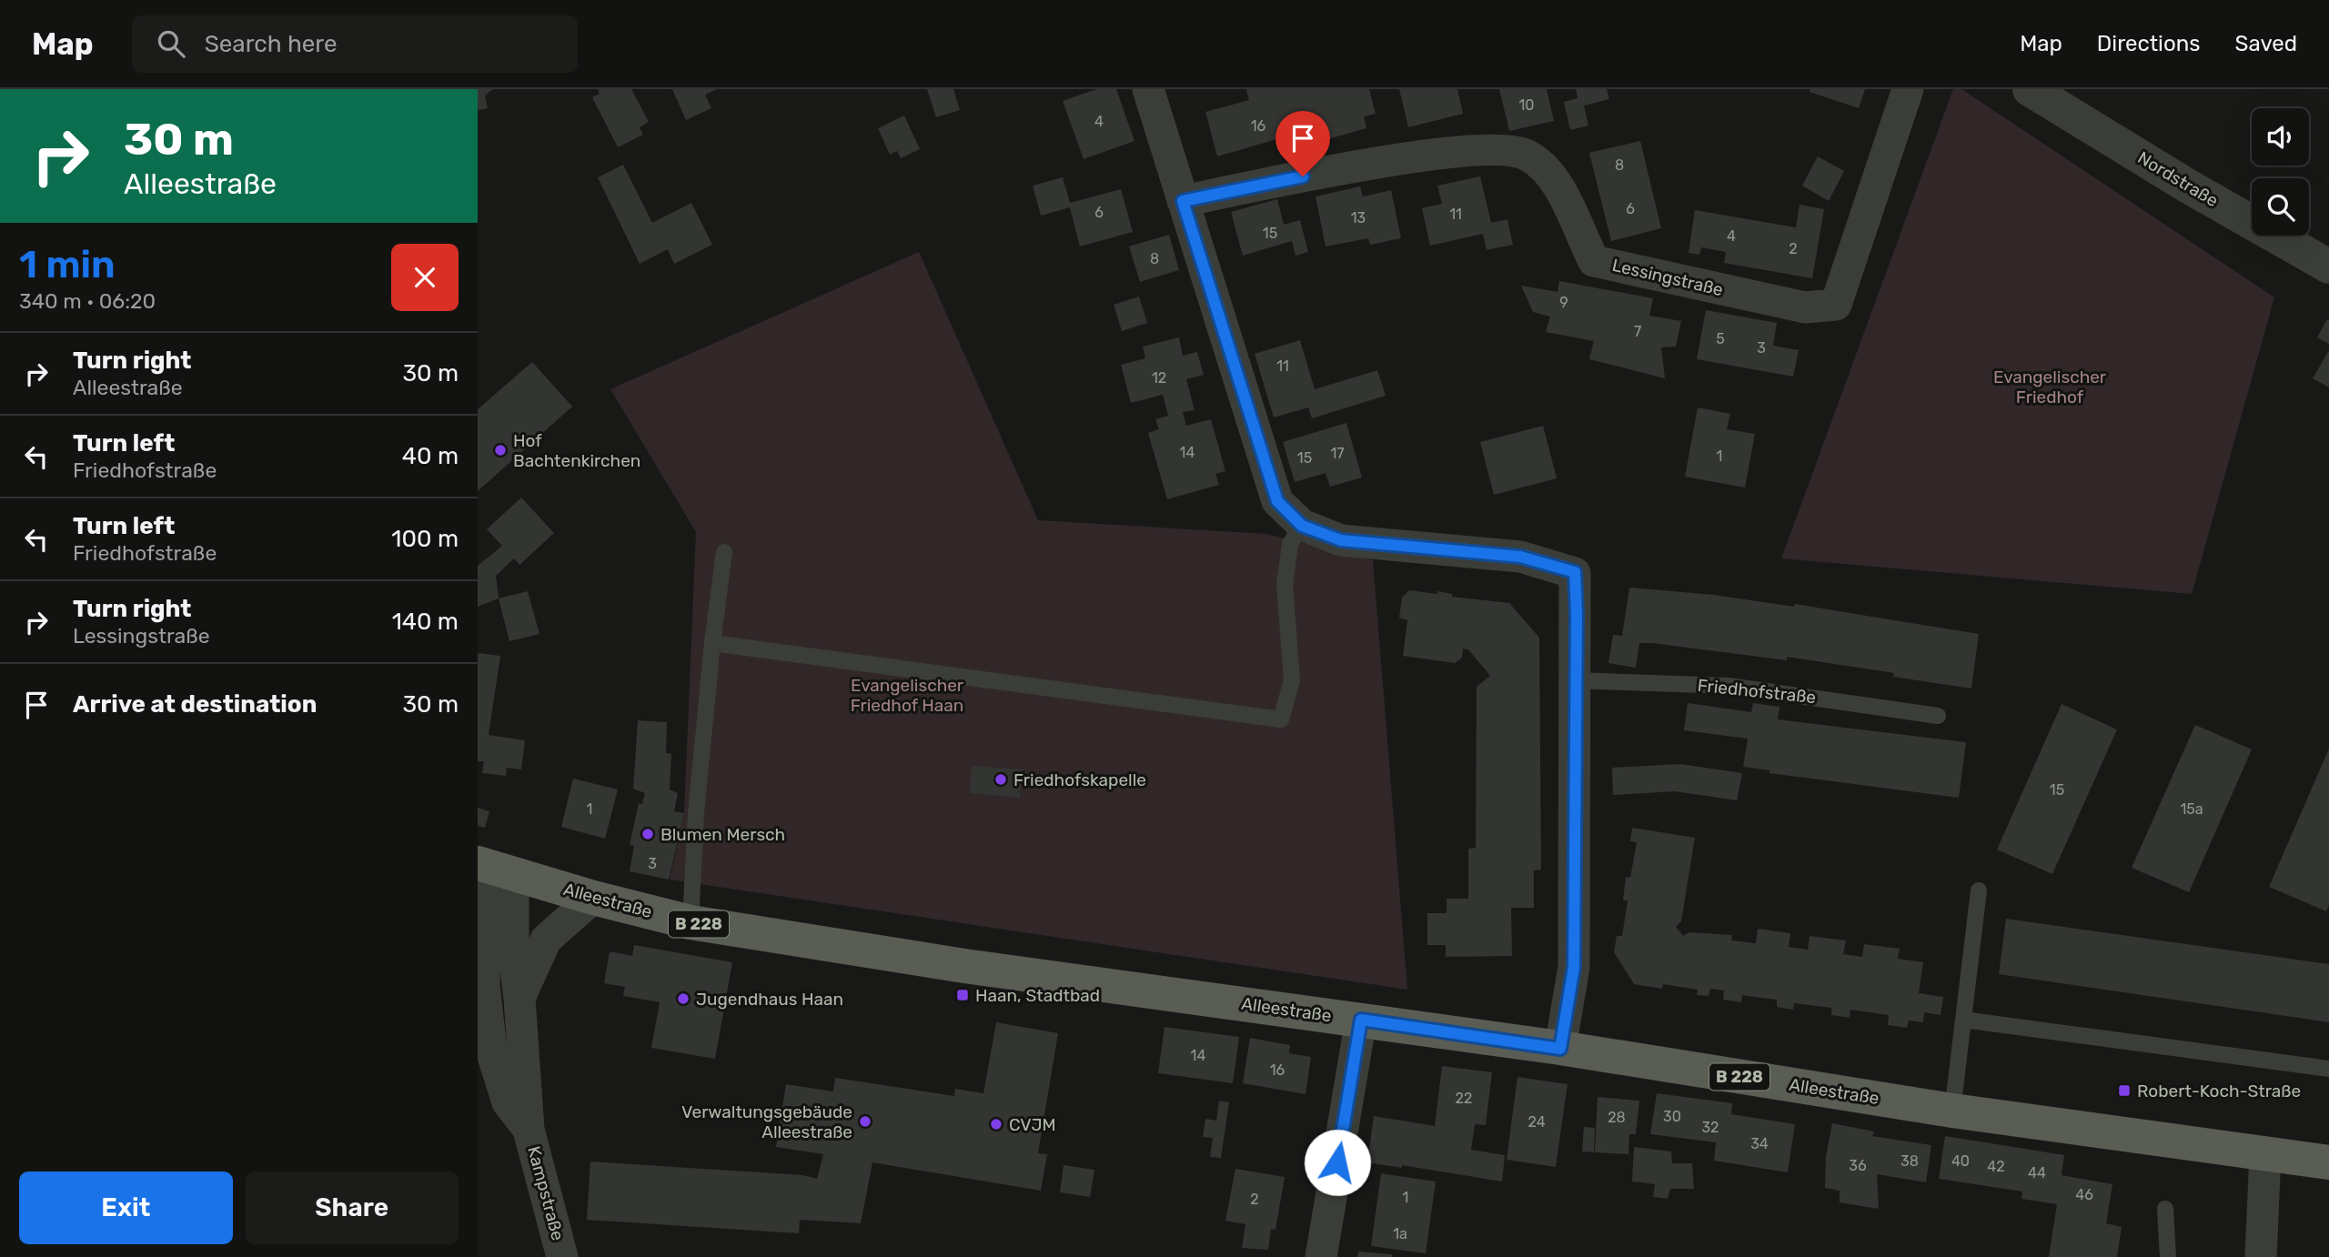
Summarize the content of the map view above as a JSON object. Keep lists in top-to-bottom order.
{
  "streets": {
    "main road": ["Alleestraße", "B 228"],
    "street": ["Nordstraße", "Lessingstraße", "Kampstraße"],
    "lane": ["Friedhofstraße"]
  },
  "crossings": [
    ["Alleestraße", "Kampstraße"]
  ],
  "parks": ["Evangelischer Friedhof", "Evangelischer Friedhof Haan"],
  "places": {
    "other": [
      "Hof Bachtenkirchen",
      "Friedhofskapelle",
      "Blumen Mersch",
      "Jugendhaus Haan",
      "Verwaltungsgebäude Alleestraße",
      "CVJM"
    ],
    "transit": ["Haan, Stadtbad", "Robert-Koch-Straße"]
  },
  "house_numbers": [
    "10",
    "4",
    "16",
    "8",
    "6",
    "6",
    "11",
    "13",
    "15",
    "4",
    "2",
    "8",
    "9",
    "7",
    "5",
    "3",
    "11",
    "12",
    "14",
    "17",
    "1",
    "15",
    "15",
    "1",
    "15a",
    "3",
    "14",
    "16",
    "22",
    "30",
    "28",
    "24",
    "32",
    "34",
    "38",
    "40",
    "36",
    "42",
    "44",
    "46",
    "1",
    "2",
    "1a"
  ],
  "page": {
    "header": "Map",
    "search": "Search here",
    "nav": ["Map", "Directions", "Saved"],
    "turn": ["30 m", "Alleestraße"],
    "heading": ["1 min", "340 m · 06:20"],
    "list": [
      {
        "name": "Turn right",
        "note": "Alleestraße",
        "value": "30 m"
      },
      {
        "name": "Turn left",
        "note": "Friedhofstraße",
        "value": "40 m"
      },
      {
        "name": "Turn left",
        "note": "Friedhofstraße",
        "value": "100 m"
      },
      {
        "name": "Turn right",
        "note": "Lessingstraße",
        "value": "140 m"
      },
      {
        "name": "Arrive at destination",
        "value": "30 m"
      }
    ],
    "buttons": ["Exit", "Share"]
  }
}
